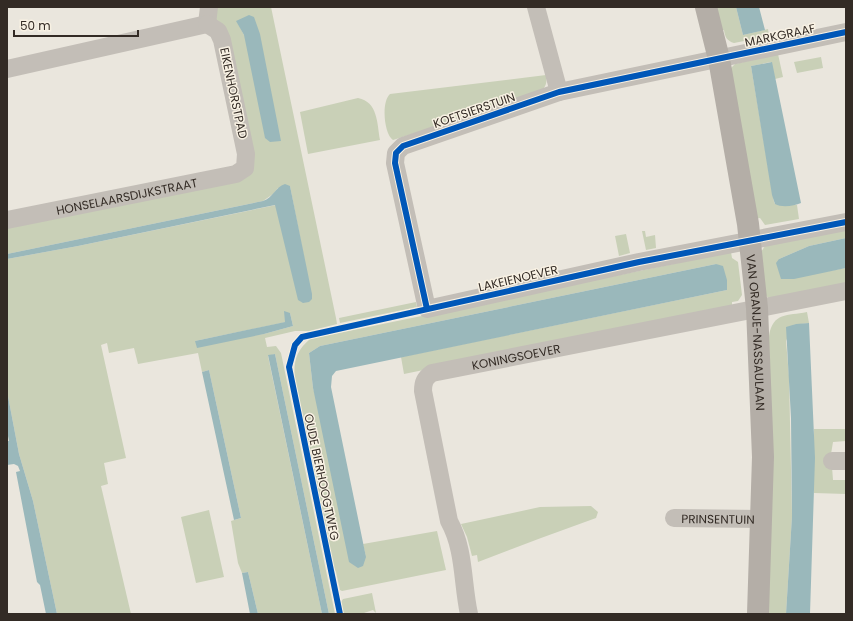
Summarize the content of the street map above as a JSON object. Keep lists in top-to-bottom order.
{
  "streets": {
    "street": [
      "MARKGRAAF",
      "EIKENHORSTPAD",
      "KOETSIERSTUIN",
      "HONSELAARSDIJKSTRAAT",
      "LAKEIENOEVER",
      "VAN ORANJE-NASSAULAAN",
      "KONINGSOEVER",
      "PRINSENTUIN"
    ],
    "cycle path": ["OUDE BIERHOOGTWEG"]
  },
  "crossings": [
    ["MARKGRAAF", "KOETSIERSTUIN"],
    ["MARKGRAAF", "VAN ORANJE-NASSAULAAN"],
    ["EIKENHORSTPAD", "HONSELAARSDIJKSTRAAT"],
    ["KOETSIERSTUIN", "LAKEIENOEVER"],
    ["KOETSIERSTUIN", "VAN ORANJE-NASSAULAAN"],
    ["LAKEIENOEVER", "VAN ORANJE-NASSAULAAN"],
    ["VAN ORANJE-NASSAULAAN", "KONINGSOEVER"],
    ["VAN ORANJE-NASSAULAAN", "PRINSENTUIN"]
  ],
  "scale_bar": "50 m"
}
